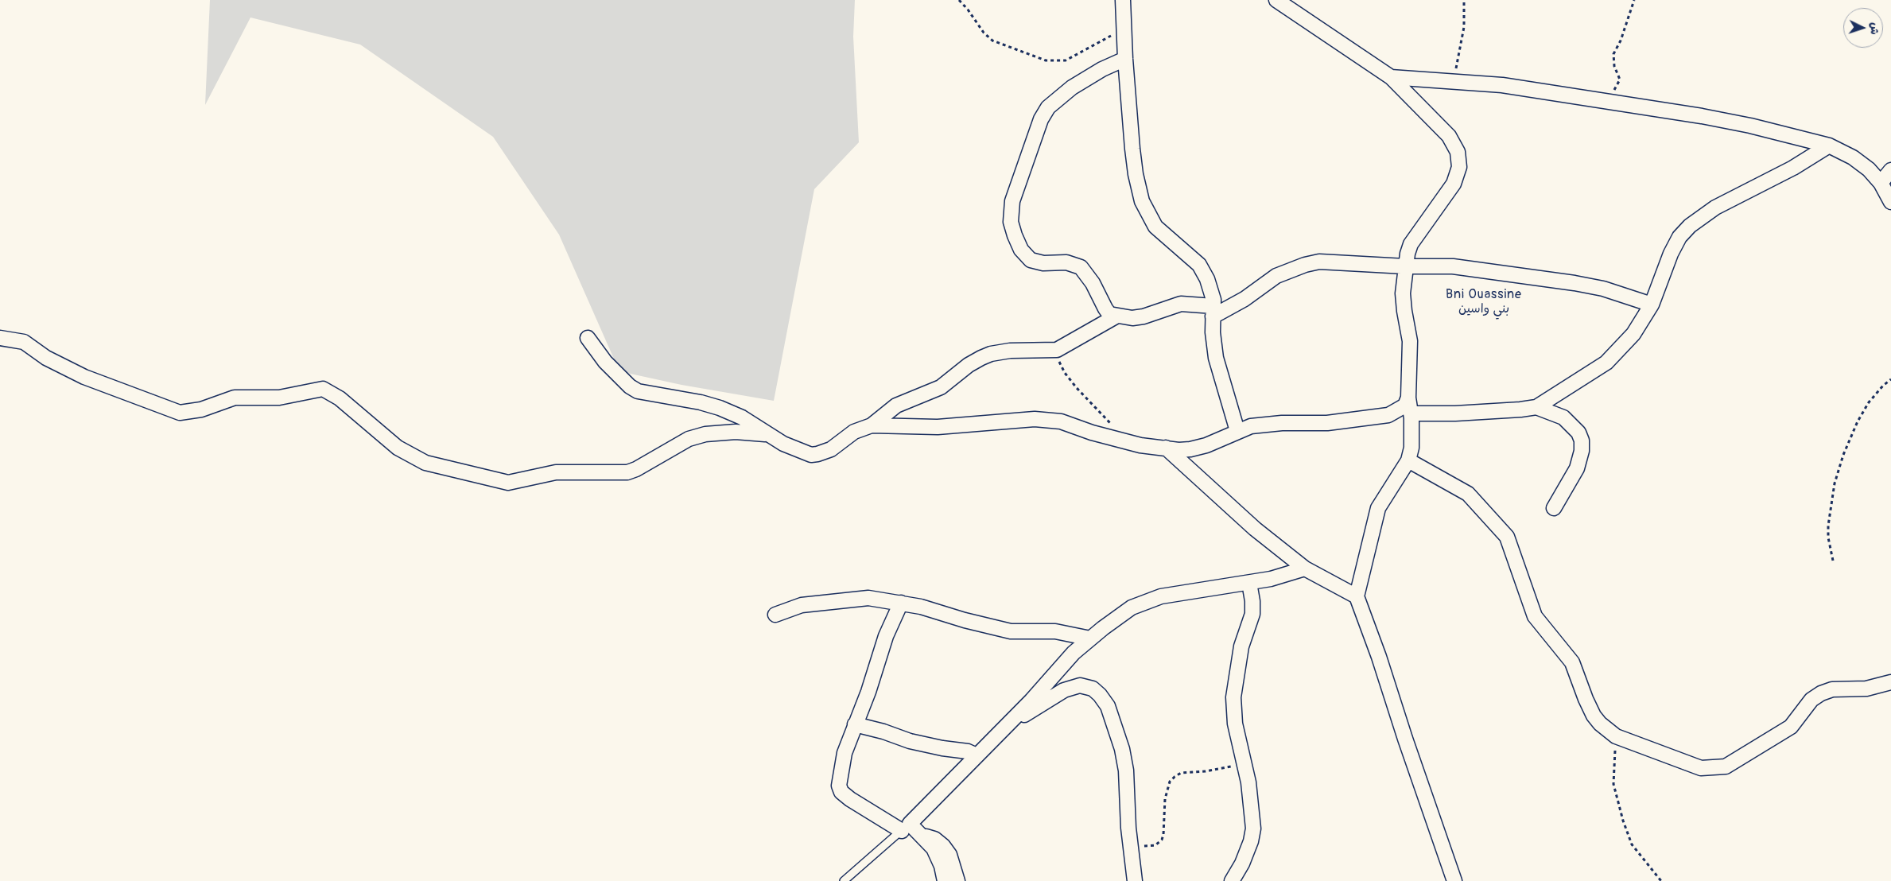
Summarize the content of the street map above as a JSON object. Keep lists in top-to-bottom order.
{
  "districts": ["Bni Ouassine بني واسين"],
  "north": "right"
}
